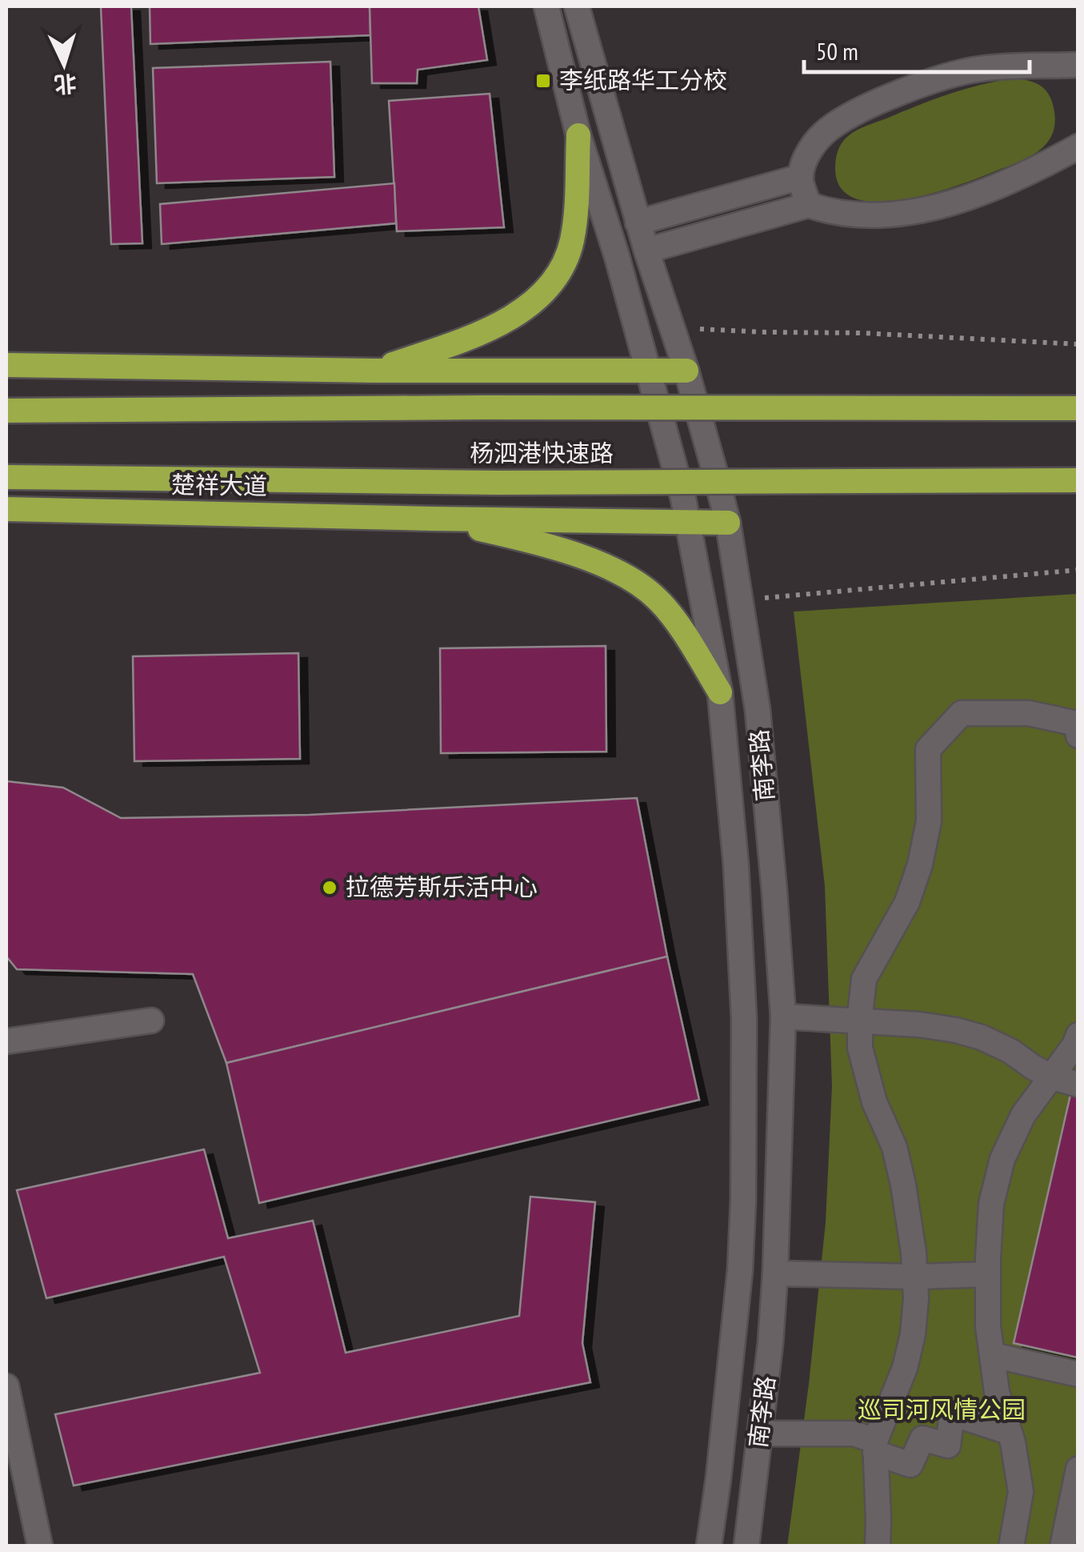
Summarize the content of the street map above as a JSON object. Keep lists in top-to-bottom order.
{
  "streets": {
    "highway": ["杨泗港快速路", "楚祥大道"],
    "street": ["南李路"]
  },
  "parks": ["巡司河风情公园"],
  "places": {
    "transit": ["李纸路华工分校"],
    "other": ["拉德芳斯乐活中心"]
  },
  "scale_bar": "50 m",
  "north": "bottom"
}
